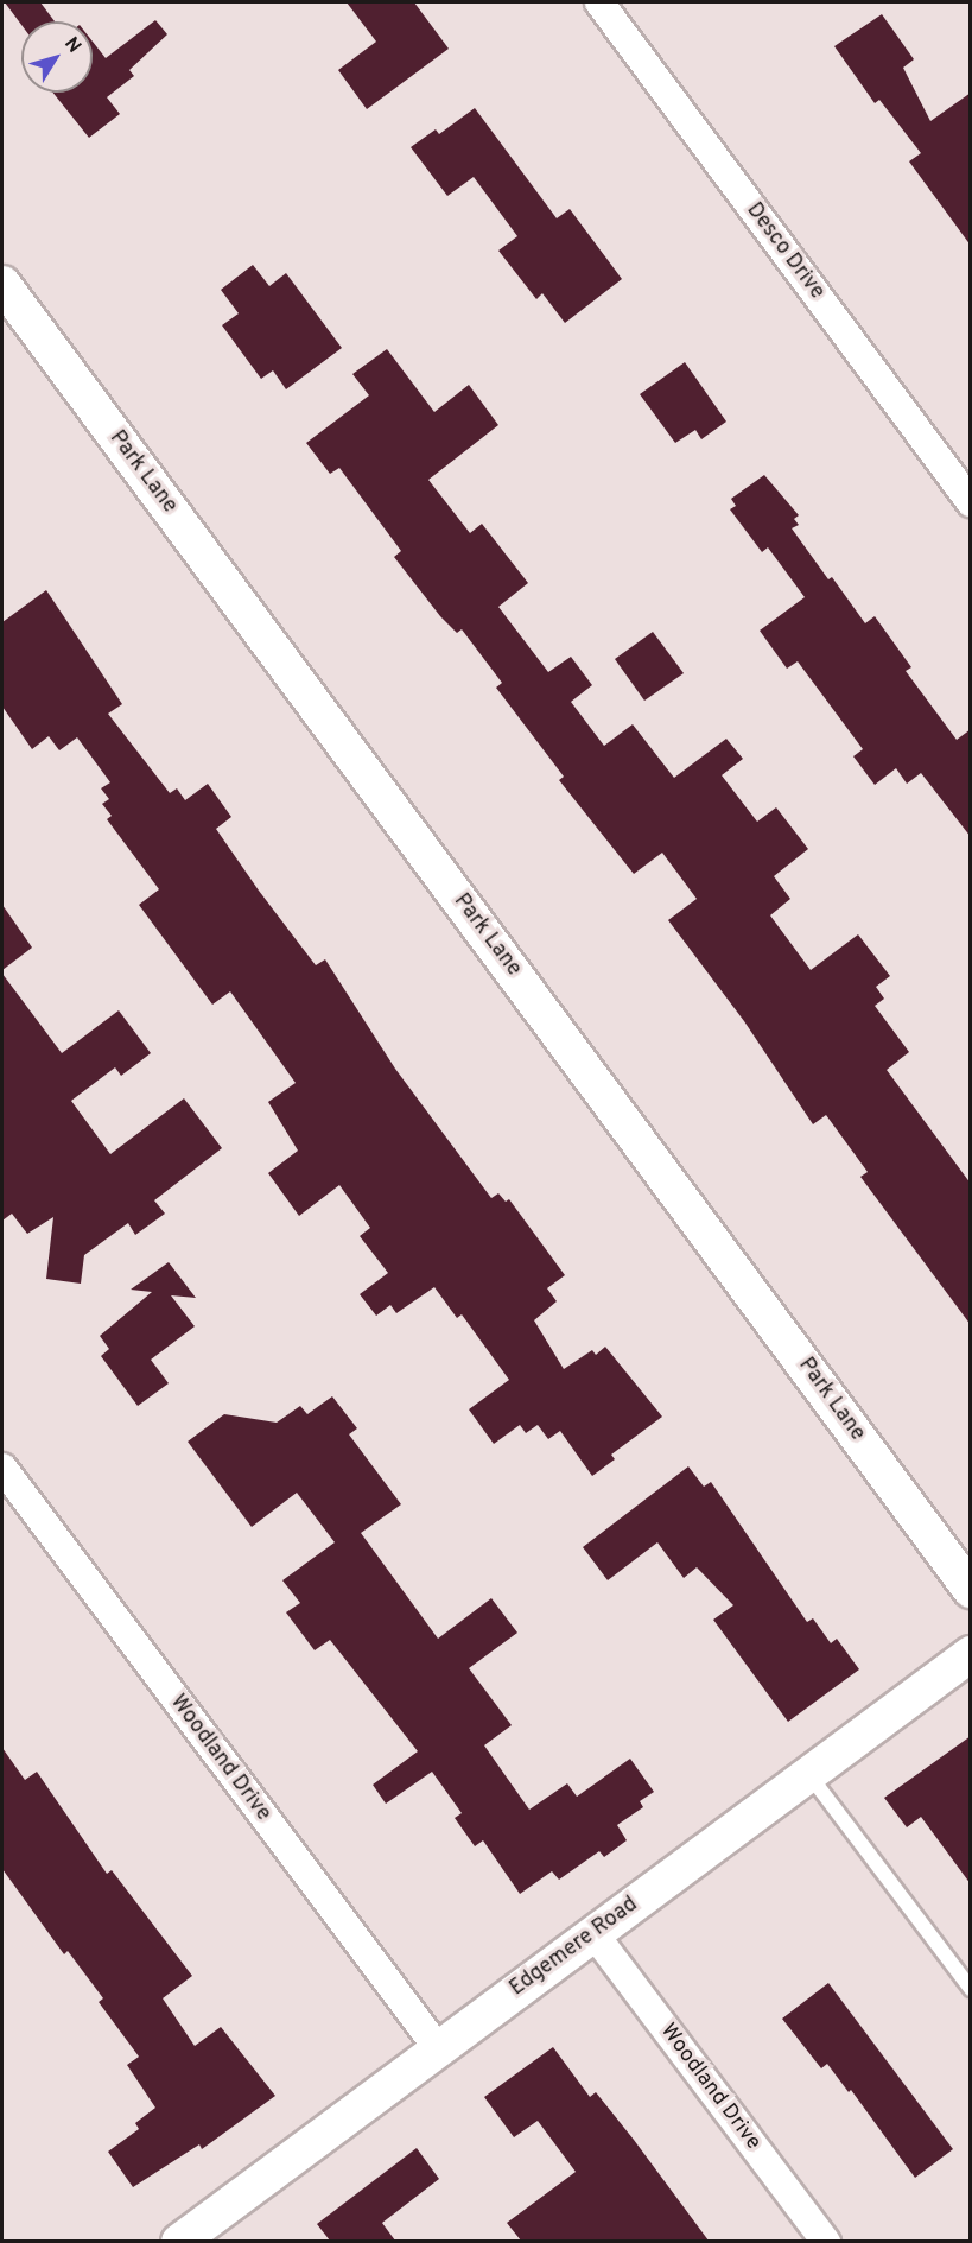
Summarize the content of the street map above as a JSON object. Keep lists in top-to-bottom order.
{
  "streets": {
    "street": [
      "Desco Drive",
      "Park Lane",
      "Woodland Drive",
      "Edgemere Road"
    ]
  },
  "crossings": [
    ["Woodland Drive", "Edgemere Road"]
  ],
  "north": "top right"
}
